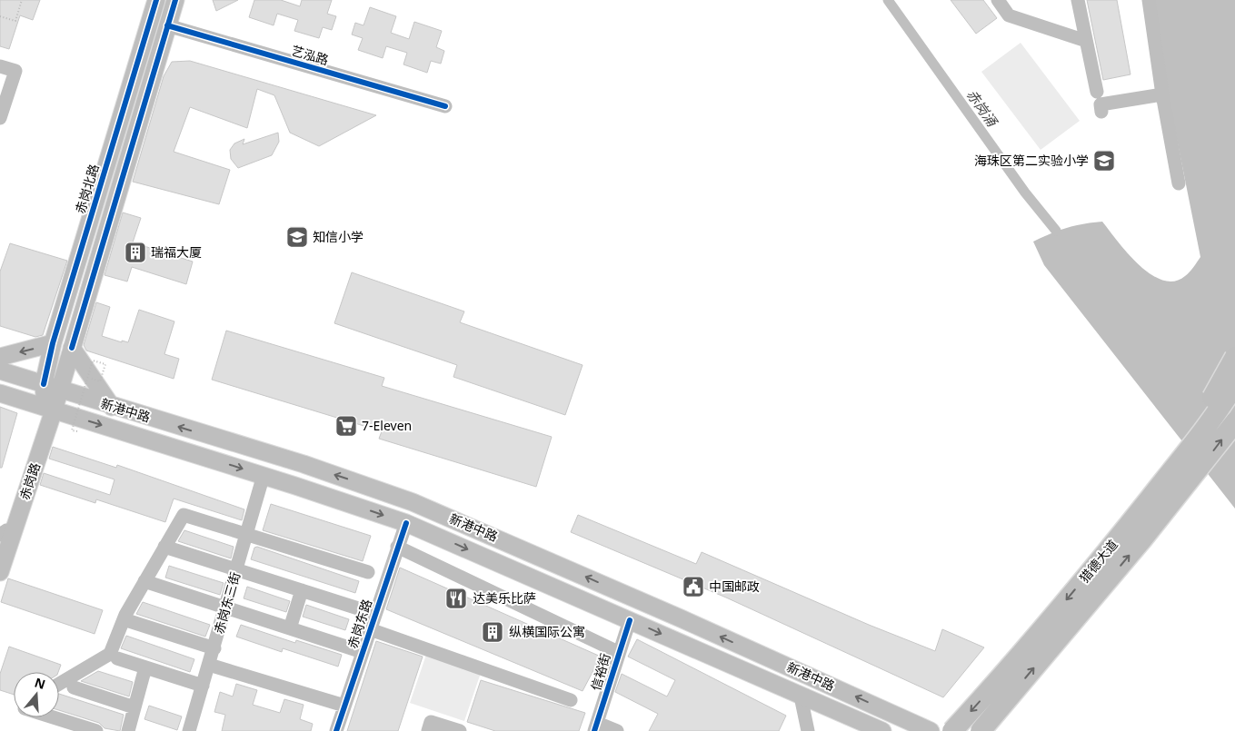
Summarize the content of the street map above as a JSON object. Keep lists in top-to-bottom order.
{
  "streets": {
    "highway": ["猎德大道"],
    "main road": ["赤岗北路", "新港中路", "赤岗路"],
    "street": [
      "艺泓路",
      "赤岗东三街",
      "赤岗东路",
      "信裕街"
    ]
  },
  "crossings": [
    ["赤岗北路", "新港中路"],
    ["赤岗北路", "赤岗路"],
    ["新港中路", "赤岗路"],
    ["新港中路", "赤岗东三街"],
    ["新港中路", "赤岗东路"],
    ["新港中路", "信裕街"]
  ],
  "water": ["赤岗涌"],
  "places": {
    "school or university": ["海珠区第二实验小学", "知信小学"],
    "building": ["瑞福大厦", "纵横国际公寓"],
    "supermarket": ["7-Eleven"],
    "public building": ["中国邮政"],
    "restaurant": ["达美乐比萨"]
  },
  "north": "top"
}
